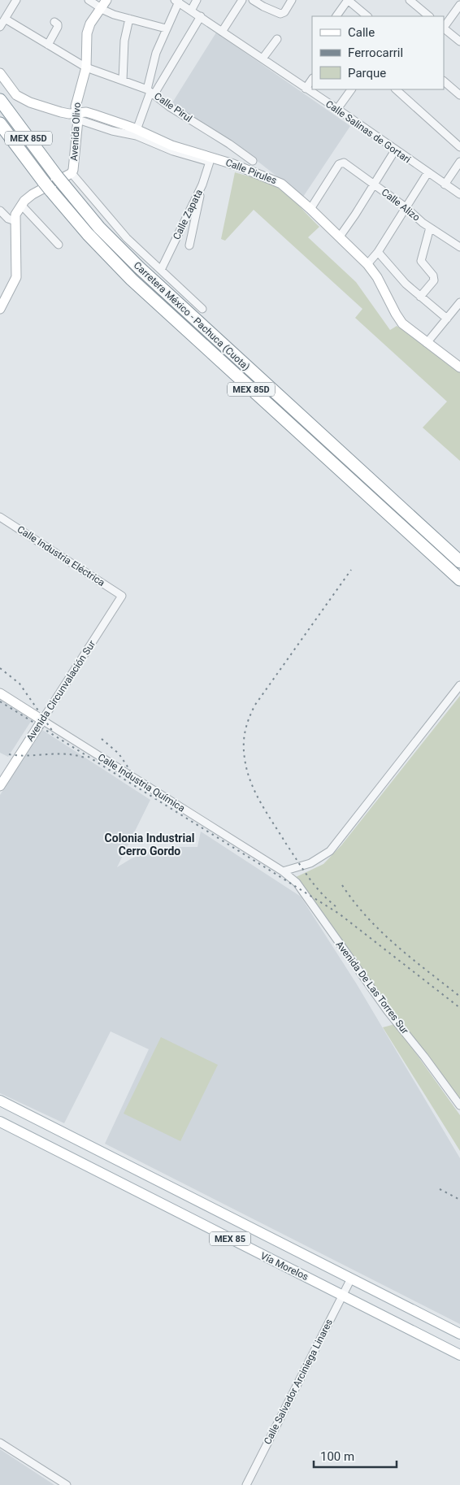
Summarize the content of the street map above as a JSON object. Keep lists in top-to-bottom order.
{
  "streets": {
    "highway": ["MEX 85D", "Carretera México - Pachuca (Cuota)"],
    "main road": ["MEX 85", "Vía Morelos"],
    "street": [
      "Calle Pirul",
      "Avenida Olivo",
      "Calle Salinas de Gortari",
      "Calle Pirules",
      "Calle Alizo",
      "Calle Zapata",
      "Calle Industria Eléctrica",
      "Avenida Circunvalación Sur",
      "Calle Industria Química",
      "Avenida De Las Torres Sur",
      "Calle Salvador Arciniega Linares"
    ]
  },
  "crossings": [
    ["Calle Pirul", "Avenida Olivo"],
    ["Avenida Olivo", "Calle Pirules"],
    ["Calle Pirules", "Calle Alizo"],
    ["Calle Pirules", "Calle Zapata"],
    ["Calle Industria Eléctrica", "Avenida Circunvalación Sur"],
    ["Avenida Circunvalación Sur", "Calle Industria Química"],
    ["Calle Industria Química", "Avenida De Las Torres Sur"],
    ["Vía Morelos", "Calle Salvador Arciniega Linares"]
  ],
  "districts": ["Colonia Industrial Cerro Gordo"],
  "legend": ["Calle", "Ferrocarril", "Parque"],
  "scale_bar": "100 m"
}
